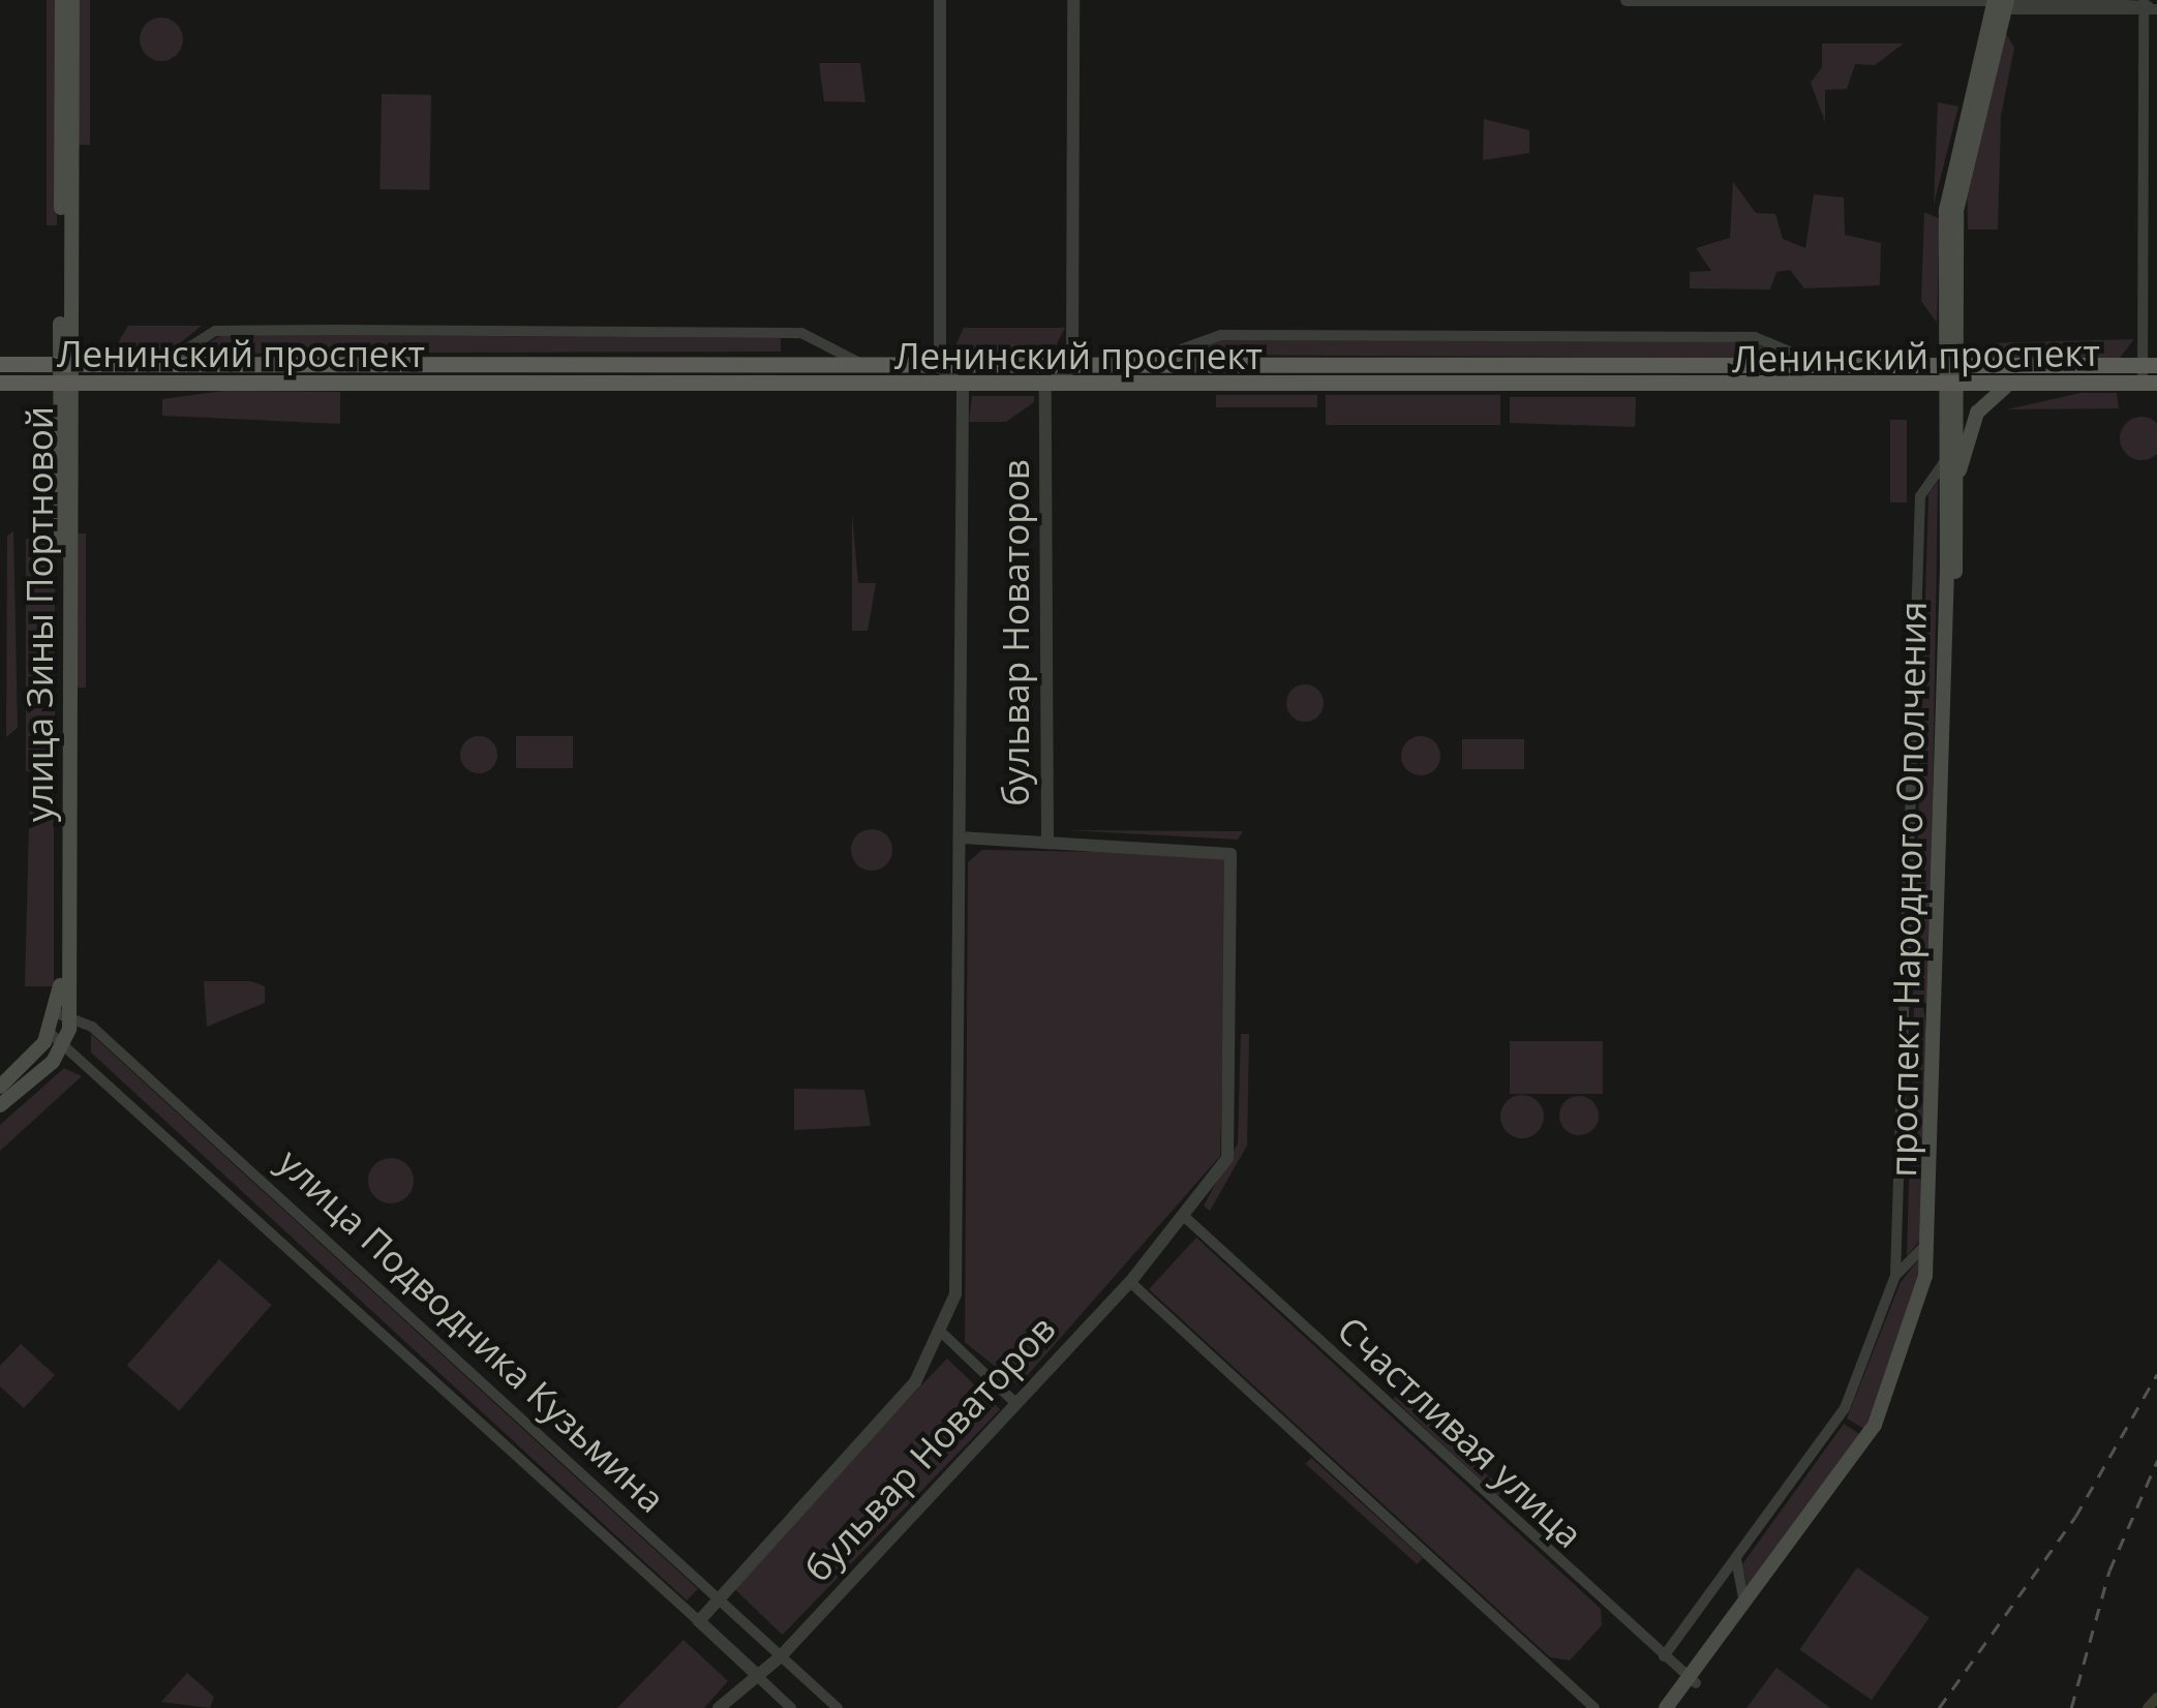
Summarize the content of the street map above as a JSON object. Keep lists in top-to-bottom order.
{
  "streets": {
    "main road": ["Ленинский проспект", "улица Зины Портновой", "проспект Народного Ополчения"],
    "street": ["бульвар Новаторов", "улица Подводника Кузьмина", "Счастливая улица"]
  },
  "crossings": [
    ["Ленинский проспект", "улица Зины Портновой"],
    ["Ленинский проспект", "бульвар Новаторов"],
    ["Ленинский проспект", "проспект Народного Ополчения"],
    ["улица Зины Портновой", "улица Подводника Кузьмина"],
    ["бульвар Новаторов", "улица Подводника Кузьмина"],
    ["бульвар Новаторов", "Счастливая улица"],
    ["проспект Народного Ополчения", "Счастливая улица"]
  ]
}
